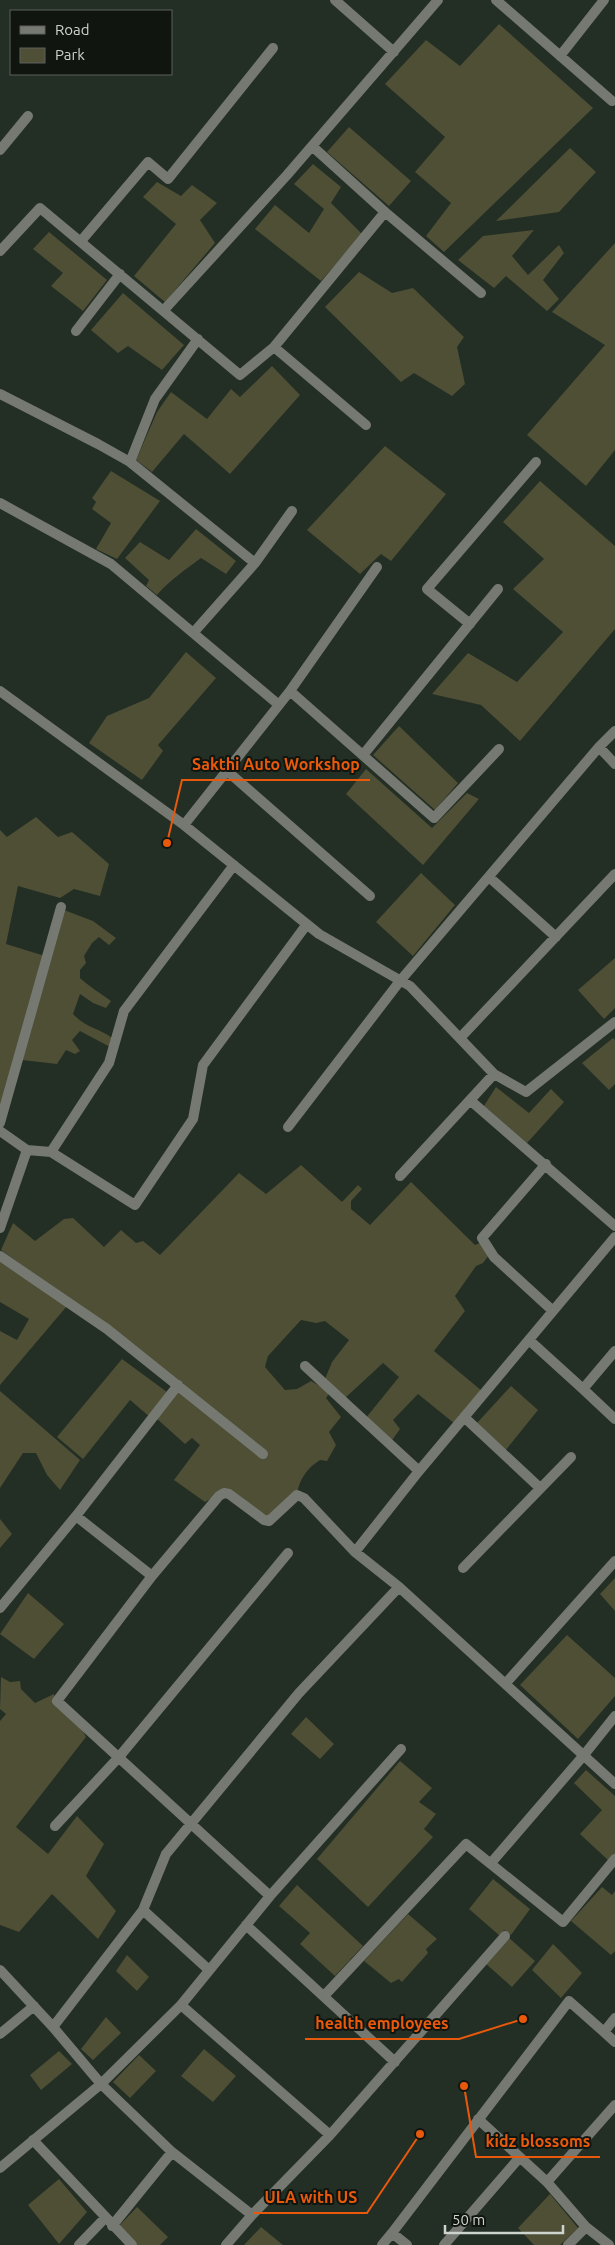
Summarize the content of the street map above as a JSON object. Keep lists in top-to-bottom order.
{
  "places": [
    "Sakthi Auto Workshop",
    "health employees",
    "kidz blossoms",
    "ULA with US"
  ],
  "legend": ["Road", "Park"],
  "scale_bar": "50 m"
}
